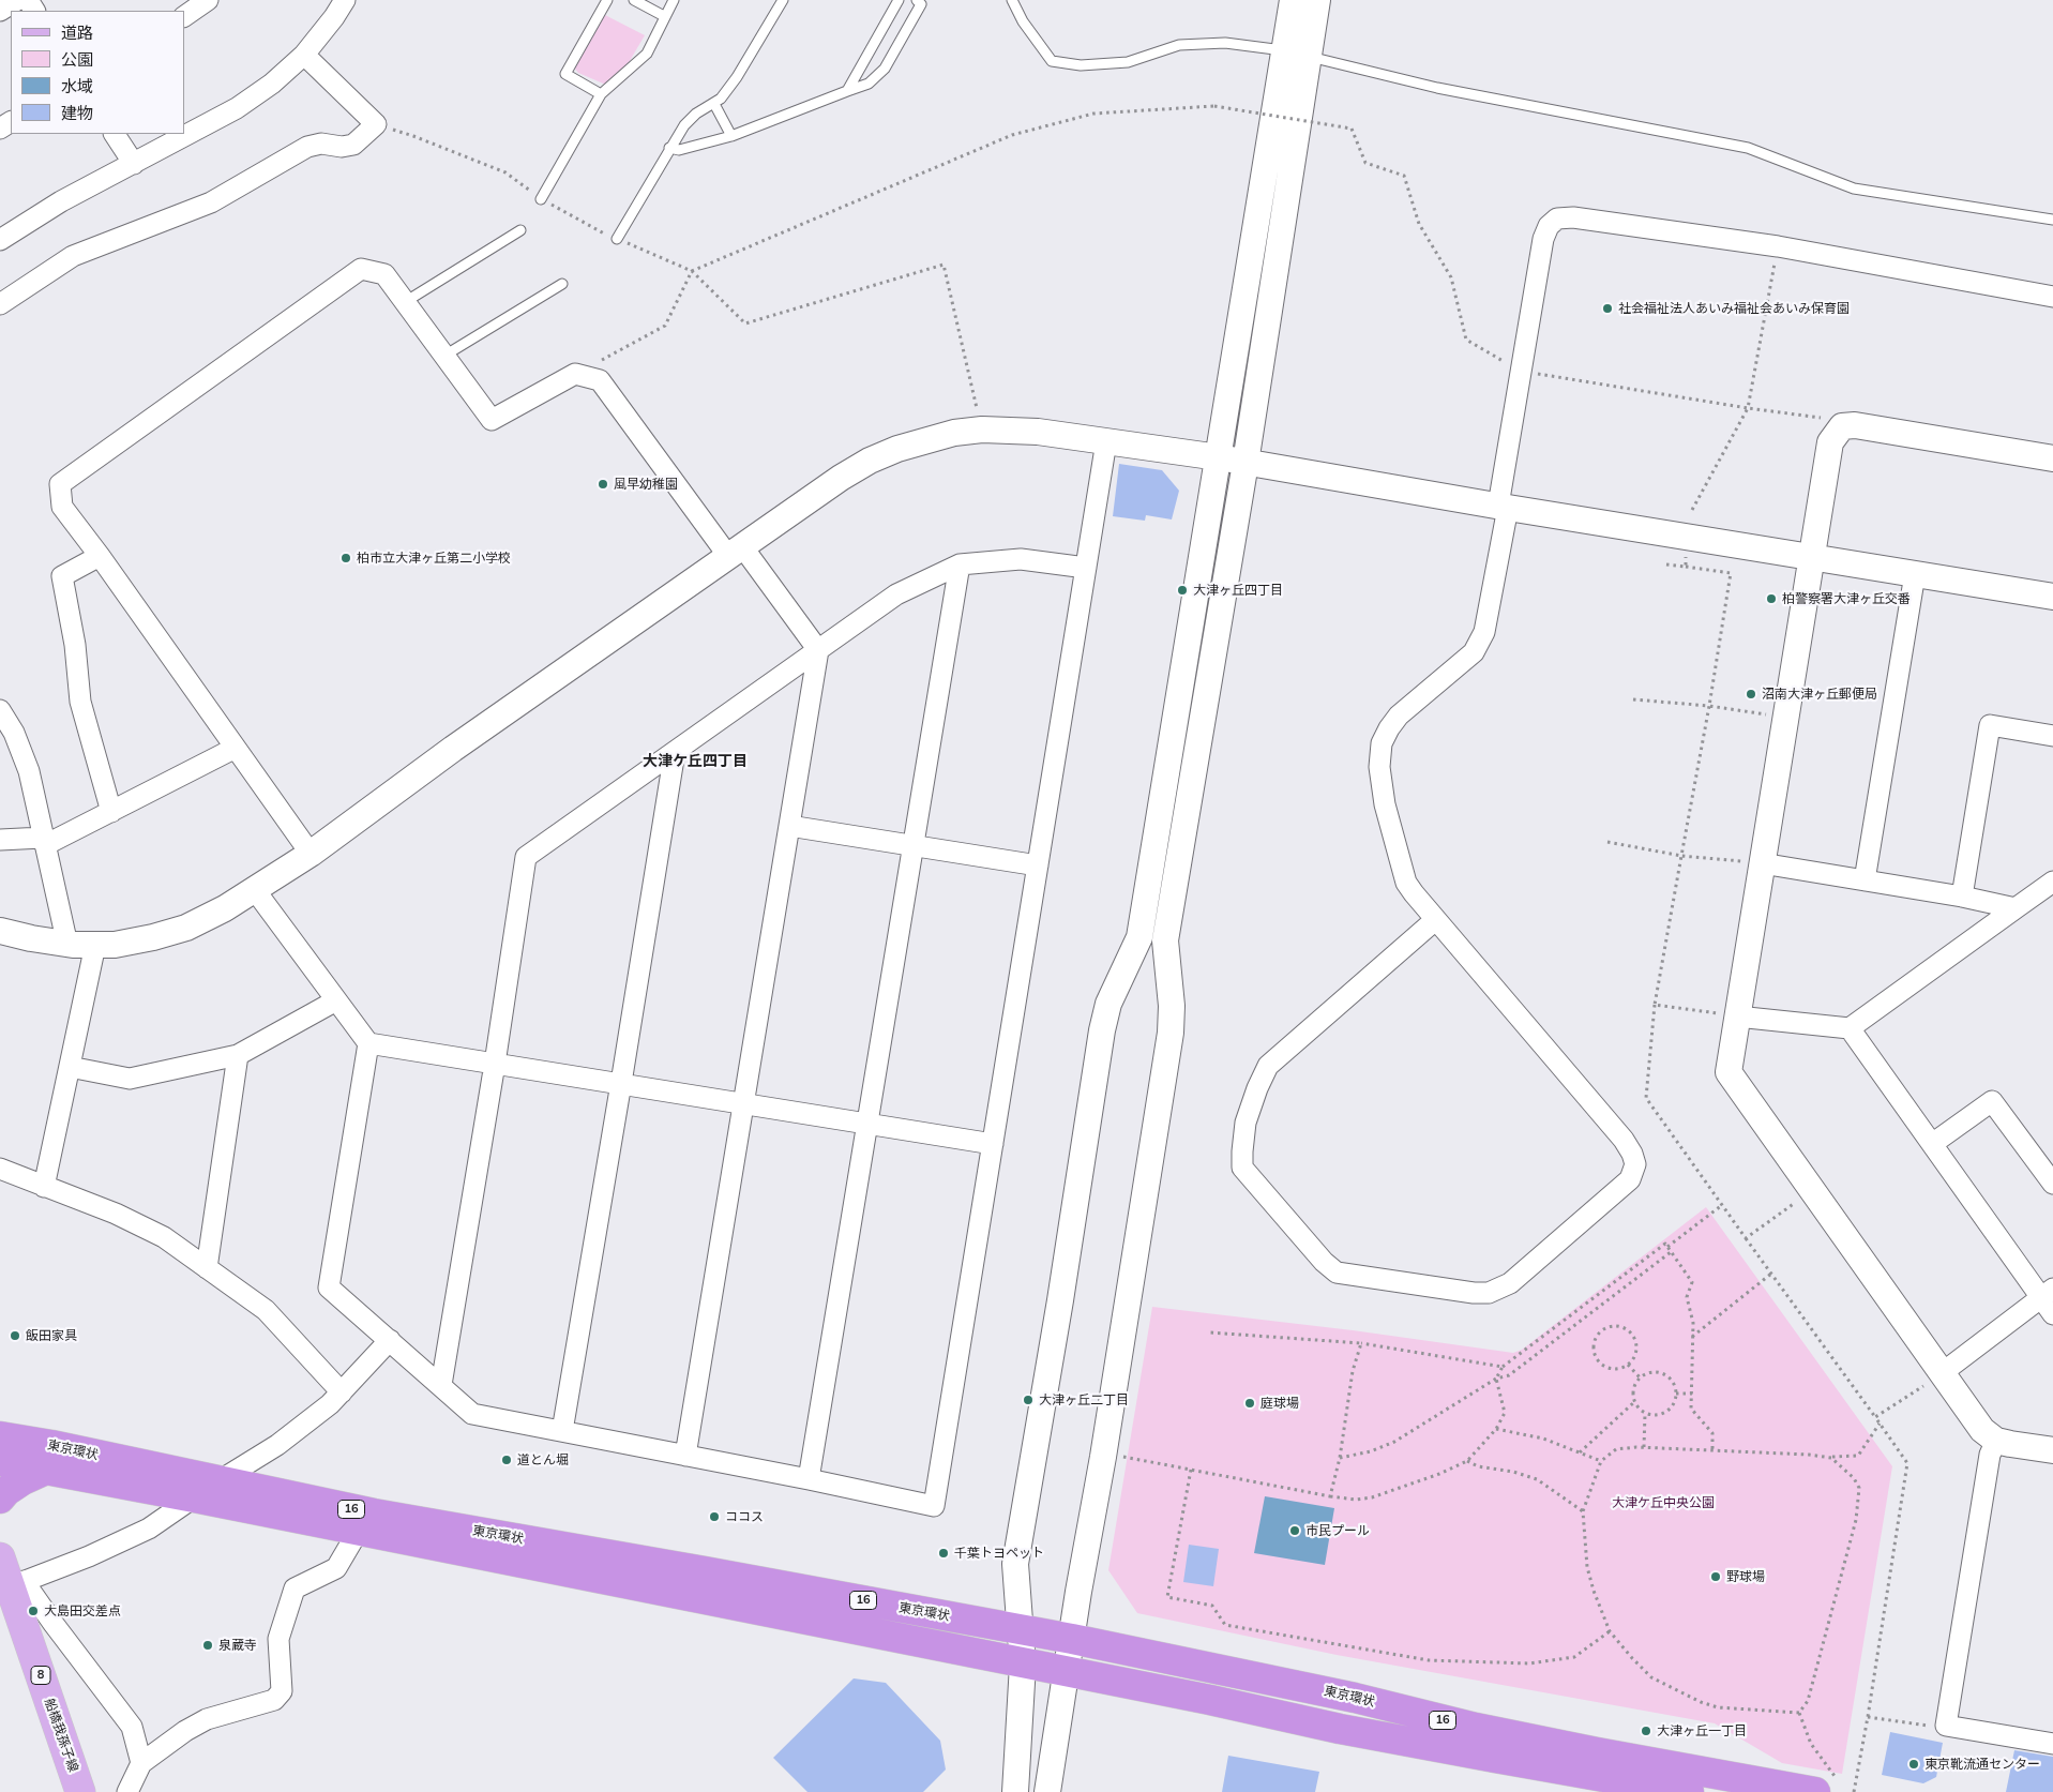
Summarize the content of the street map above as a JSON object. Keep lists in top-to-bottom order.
{
  "streets": {
    "highway": ["東京環状", "16"],
    "main road": ["8", "船橋我孫子線"]
  },
  "districts": ["大津ケ丘四丁目"],
  "parks": ["大津ケ丘中央公園"],
  "places": [
    "社会福祉法人あいみ福祉会あいみ保育園",
    "風早幼稚園",
    "柏市立大津ヶ丘第二小学校",
    "大津ヶ丘四丁目",
    "柏警察署大津ヶ丘交番",
    "沼南大津ヶ丘郵便局",
    "飯田家具",
    "大津ヶ丘二丁目",
    "庭球場",
    "道とん堀",
    "ココス",
    "市民プール",
    "千葉トヨペット",
    "野球場",
    "大島田交差点",
    "泉蔵寺",
    "大津ヶ丘一丁目",
    "東京靴流通センター"
  ],
  "legend": [
    "道路",
    "公園",
    "水域",
    "建物"
  ]
}
